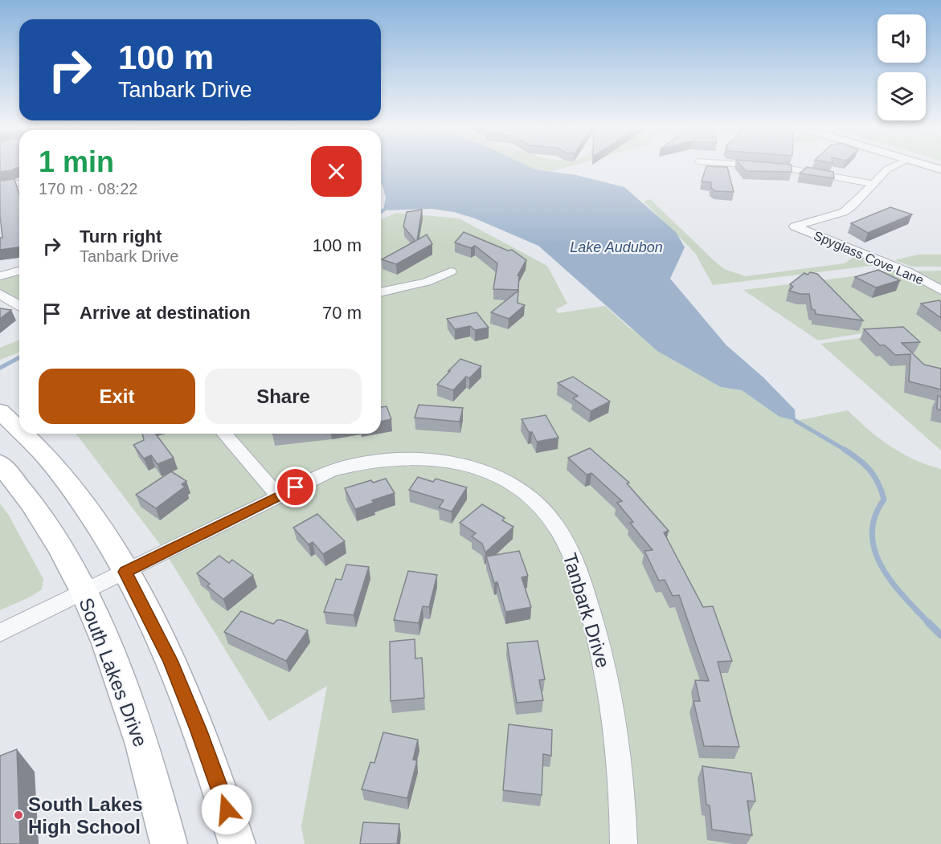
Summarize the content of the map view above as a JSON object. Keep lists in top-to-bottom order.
{
  "streets": {
    "main road": ["South Lakes Drive"],
    "street": ["Spyglass Cove Lane", "Tanbark Drive"]
  },
  "crossings": [
    ["Tanbark Drive", "South Lakes Drive"]
  ],
  "water": ["Lake Audubon"],
  "places": ["South Lakes High School"],
  "page": {
    "turn": ["100 m", "Tanbark Drive"],
    "heading": ["1 min", "170 m · 08:22"],
    "list": [
      {
        "name": "Turn right",
        "note": "Tanbark Drive",
        "value": "100 m"
      },
      {
        "name": "Arrive at destination",
        "value": "70 m"
      }
    ],
    "buttons": ["Exit", "Share"]
  }
}
